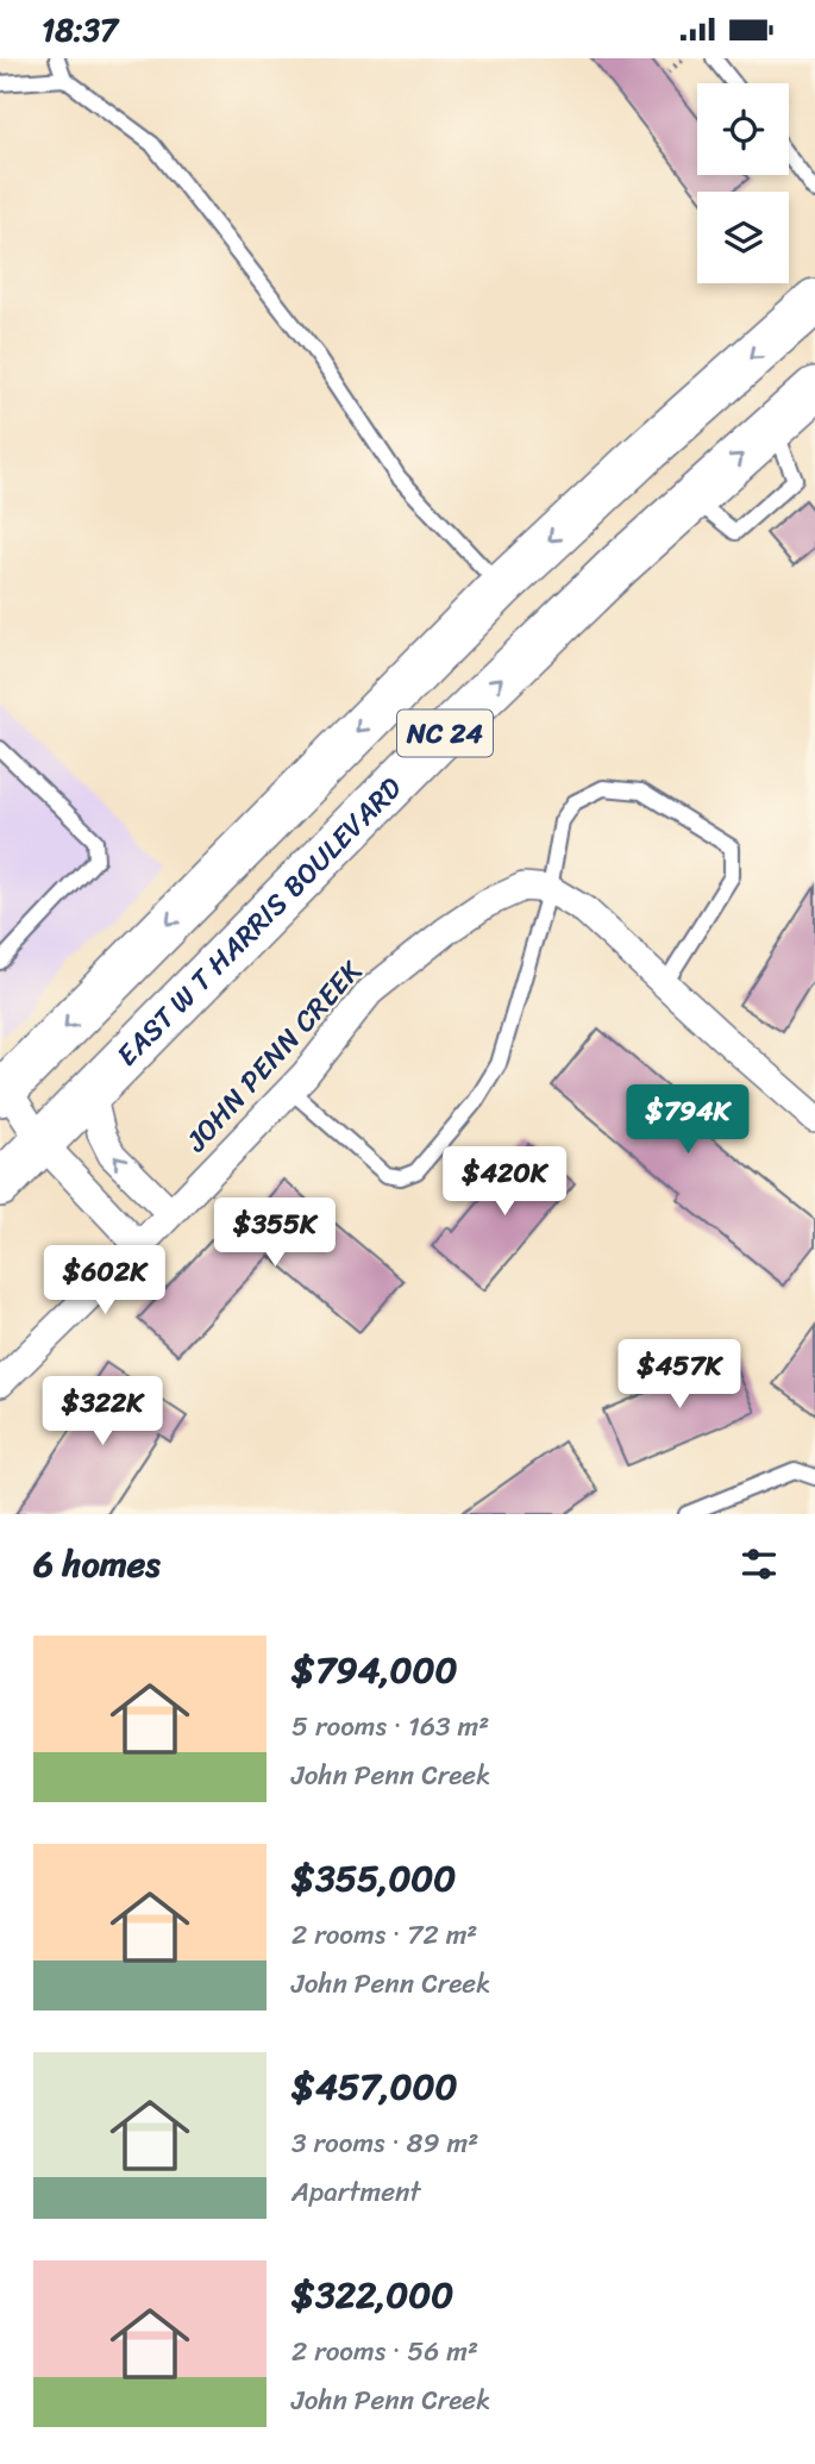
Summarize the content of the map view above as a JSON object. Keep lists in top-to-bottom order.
{
  "streets": {
    "main road": ["NC 24", "EAST W T HARRIS BOULEVARD"],
    "street": ["JOHN PENN CREEK"]
  },
  "page": {
    "status": "18:37",
    "price": [
      "$794K",
      "$420K",
      "$355K",
      "$602K",
      "$457K",
      "$322K"
    ],
    "heading": "6 homes",
    "list": [
      {
        "name": "$794,000",
        "note": "5 rooms · 163 m² · John Penn Creek"
      },
      {
        "name": "$355,000",
        "note": "2 rooms · 72 m² · John Penn Creek"
      },
      {
        "name": "$457,000",
        "note": "3 rooms · 89 m² · Apartment"
      },
      {
        "name": "$322,000",
        "note": "2 rooms · 56 m² · John Penn Creek"
      }
    ]
  }
}
